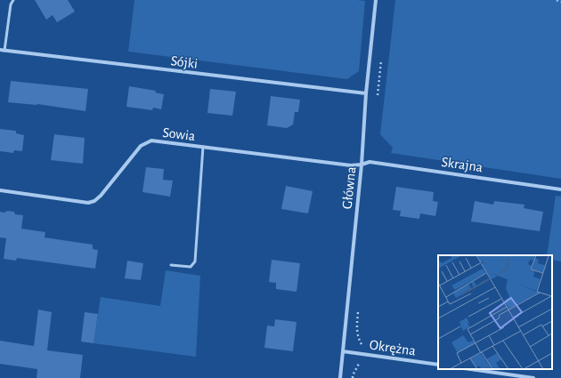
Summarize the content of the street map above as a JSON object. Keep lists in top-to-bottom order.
{
  "streets": {
    "street": [
      "Sójki",
      "Sowia",
      "Skrajna",
      "Główna",
      "Okrężna"
    ]
  },
  "crossings": [
    ["Sójki", "Główna"],
    ["Sowia", "Skrajna"],
    ["Sowia", "Główna"],
    ["Skrajna", "Główna"],
    ["Główna", "Okrężna"]
  ]
}
